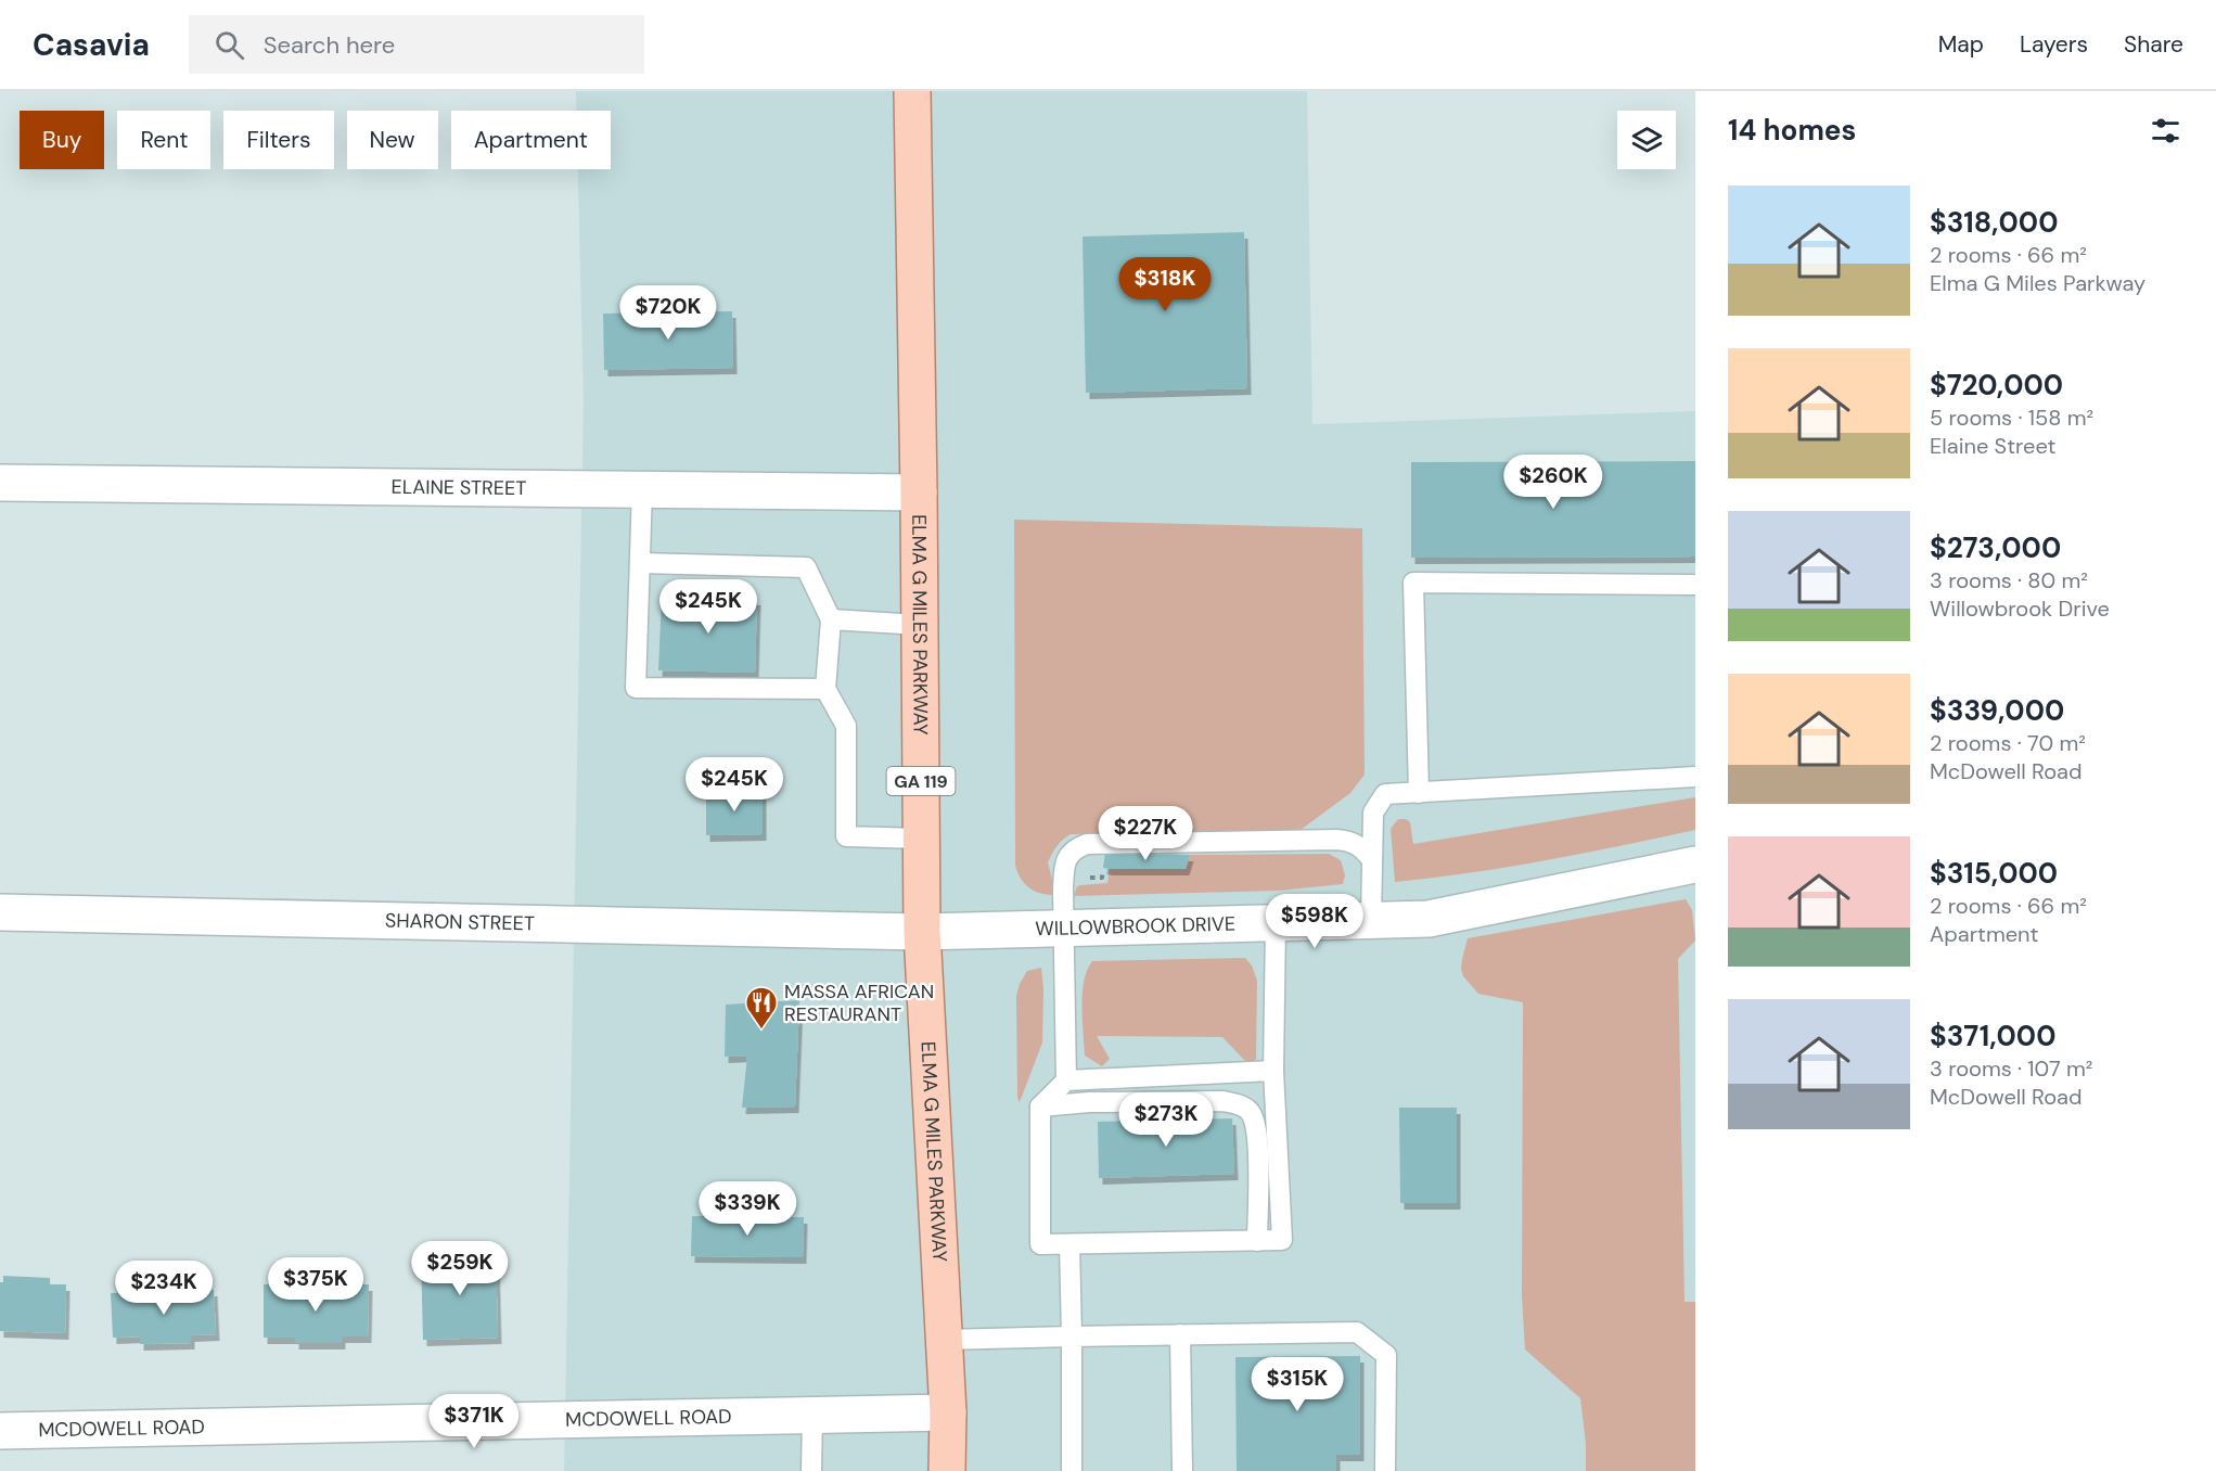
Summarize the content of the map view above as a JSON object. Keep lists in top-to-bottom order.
{
  "streets": {
    "main road": ["ELMA G MILES PARKWAY", "GA 119"],
    "street": [
      "ELAINE STREET",
      "SHARON STREET",
      "WILLOWBROOK DRIVE",
      "MCDOWELL ROAD"
    ]
  },
  "crossings": [
    ["ELAINE STREET", "ELMA G MILES PARKWAY"],
    ["ELMA G MILES PARKWAY", "SHARON STREET"],
    ["ELMA G MILES PARKWAY", "WILLOWBROOK DRIVE"],
    ["ELMA G MILES PARKWAY", "MCDOWELL ROAD"],
    ["SHARON STREET", "WILLOWBROOK DRIVE"]
  ],
  "places": {
    "restaurant": ["MASSA AFRICAN RESTAURANT"]
  },
  "page": {
    "header": "Casavia",
    "search": "Search here",
    "nav": ["Map", "Layers", "Share"],
    "heading": "14 homes",
    "chip": [
      "Buy",
      "Rent",
      "Filters",
      "New",
      "Apartment"
    ],
    "list": [
      {
        "name": "$318,000",
        "note": "2 rooms · 66 m² · Elma G Miles Parkway"
      },
      {
        "name": "$720,000",
        "note": "5 rooms · 158 m² · Elaine Street"
      },
      {
        "name": "$273,000",
        "note": "3 rooms · 80 m² · Willowbrook Drive"
      },
      {
        "name": "$339,000",
        "note": "2 rooms · 70 m² · McDowell Road"
      },
      {
        "name": "$315,000",
        "note": "2 rooms · 66 m² · Apartment"
      },
      {
        "name": "$371,000",
        "note": "3 rooms · 107 m² · McDowell Road"
      }
    ],
    "price": [
      "$318K",
      "$720K",
      "$260K",
      "$245K",
      "$245K",
      "$227K",
      "$598K",
      "$273K",
      "$339K",
      "$259K",
      "$375K",
      "$234K",
      "$315K",
      "$371K"
    ]
  }
}
